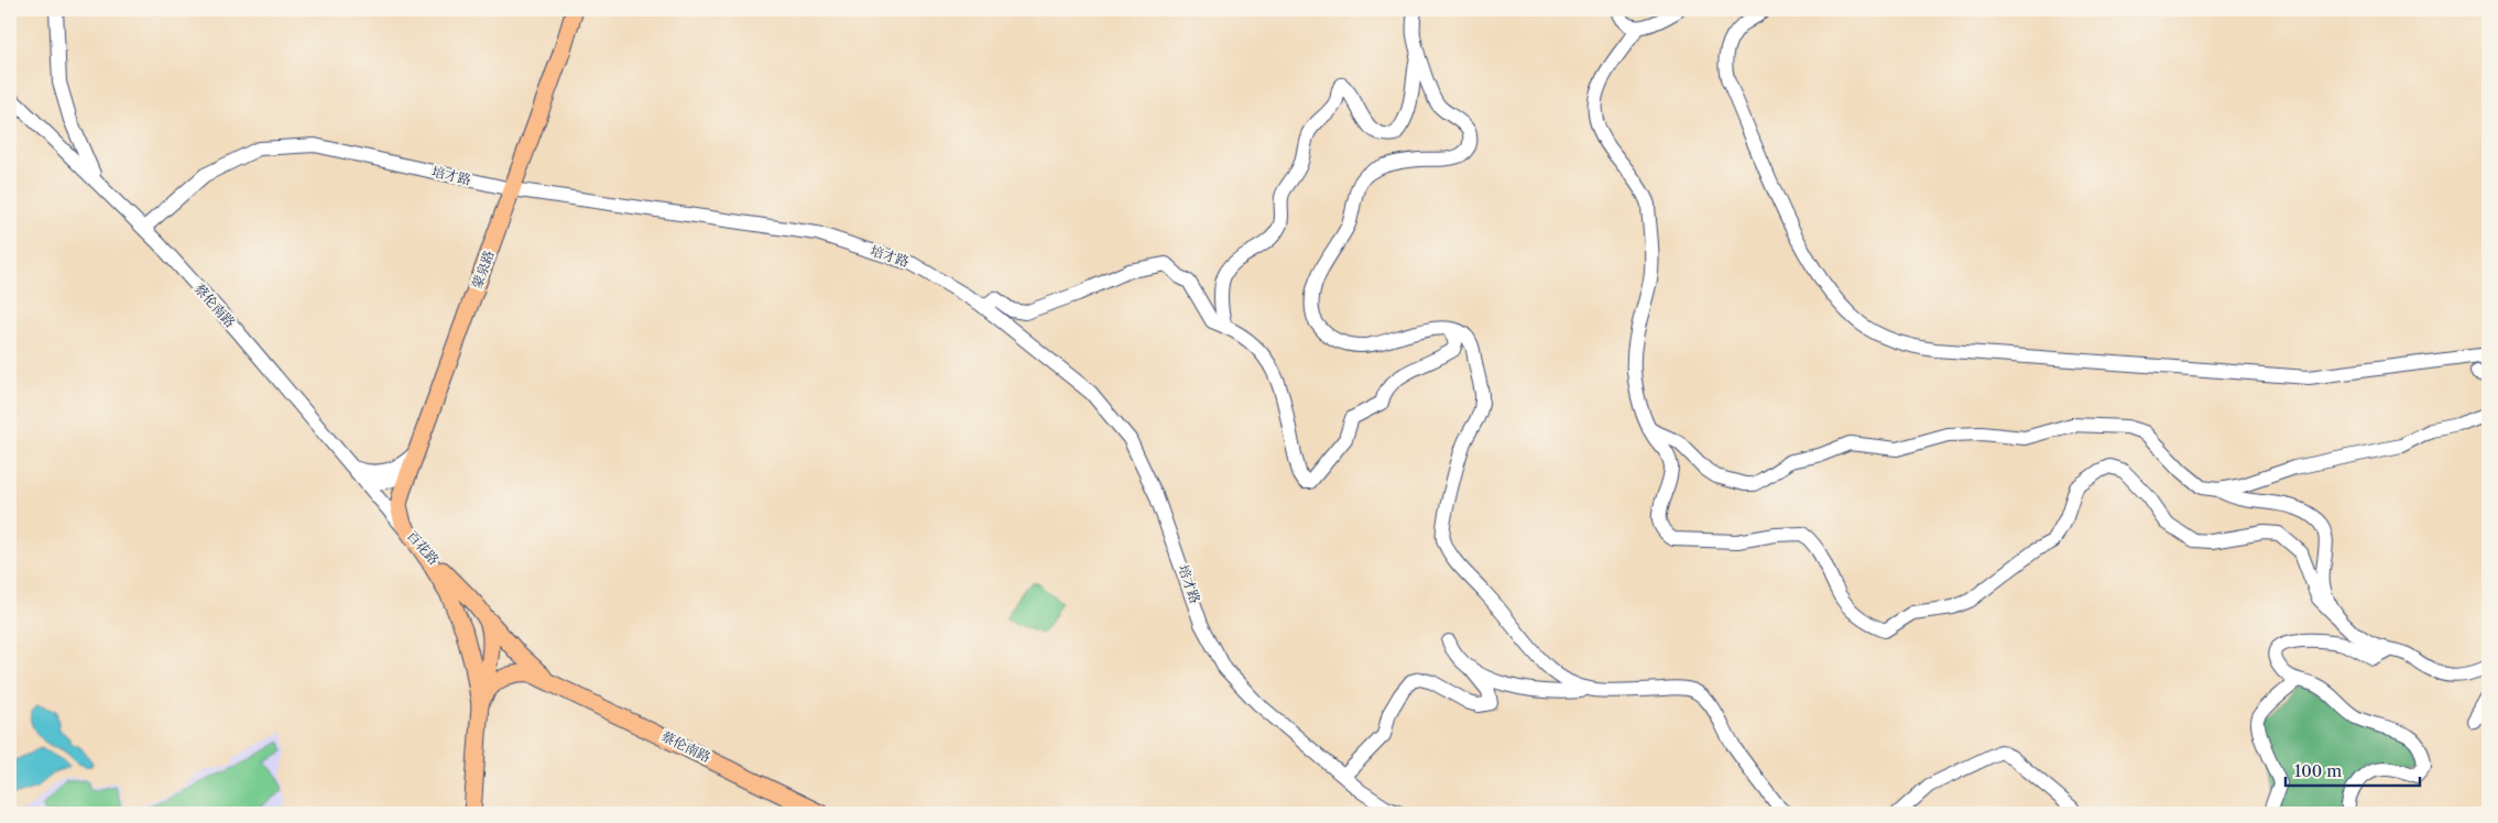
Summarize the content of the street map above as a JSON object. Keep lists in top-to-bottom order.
{
  "streets": {
    "main road": ["蒙泉路", "蔡伦南路", "百花路"],
    "street": ["培才路"]
  },
  "crossings": [
    ["培才路", "蒙泉路"],
    ["培才路", "蔡伦南路"],
    ["蒙泉路", "蔡伦南路"],
    ["蒙泉路", "百花路"],
    ["蔡伦南路", "百花路"]
  ],
  "scale_bar": "100 m"
}
